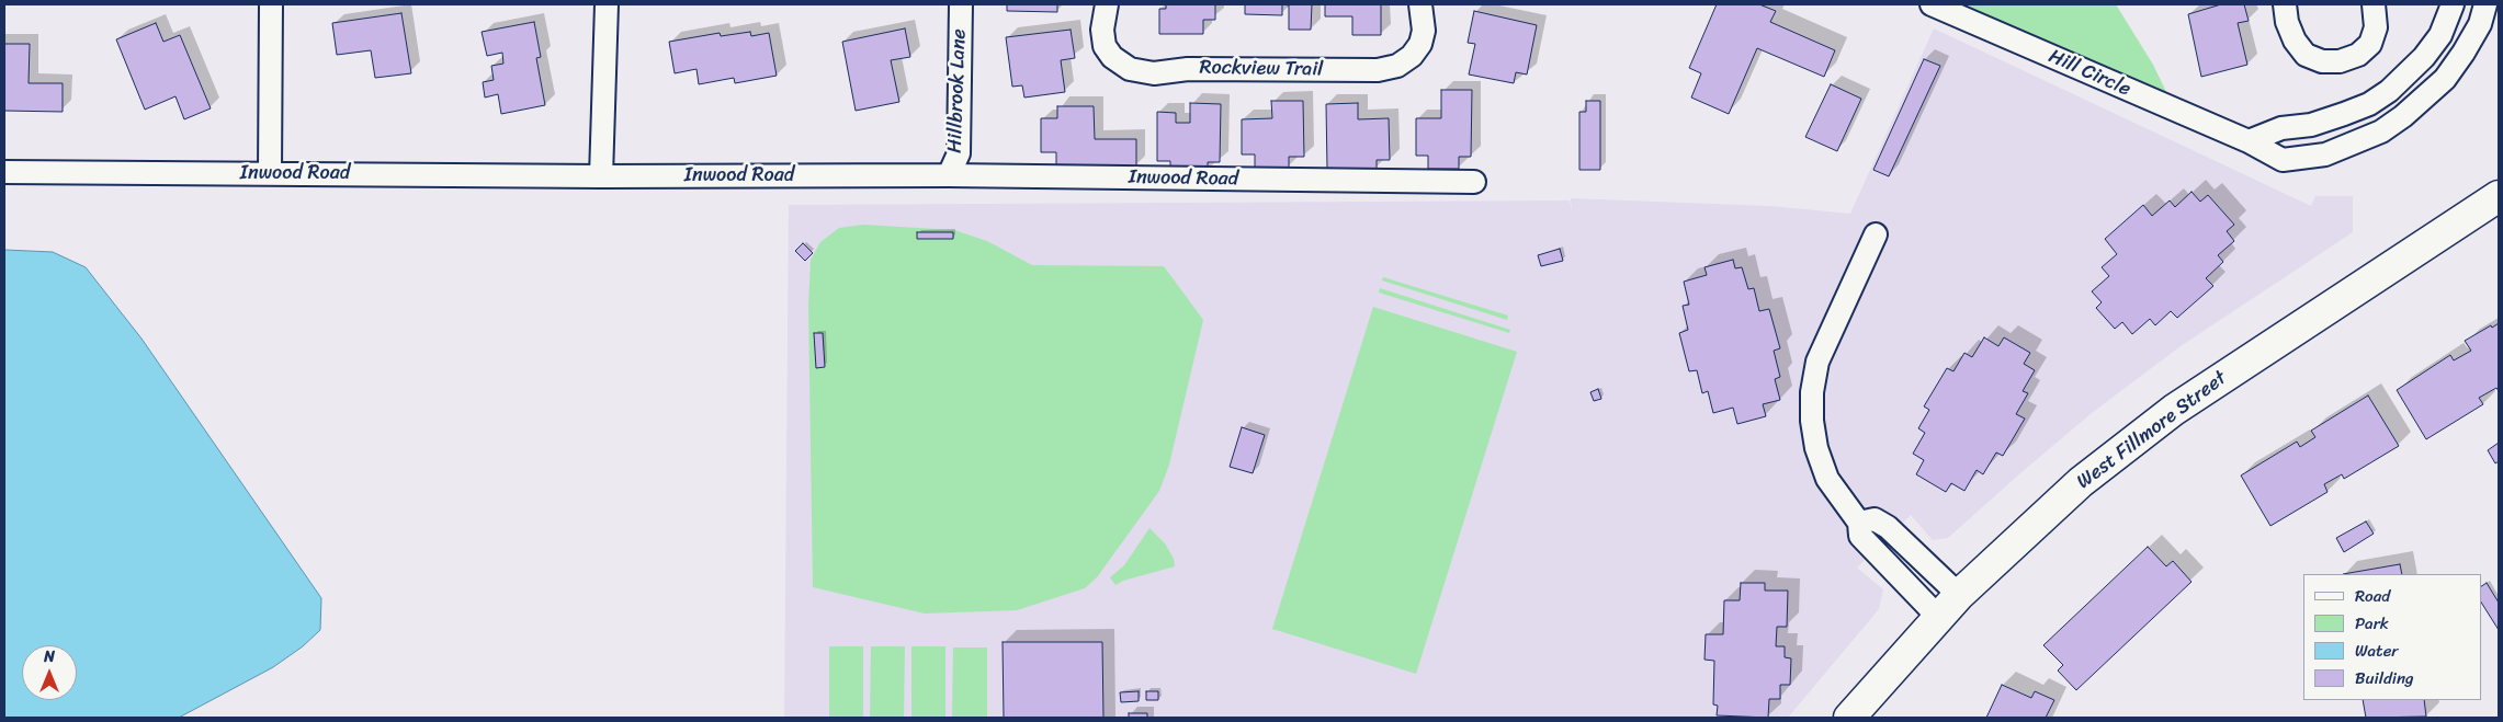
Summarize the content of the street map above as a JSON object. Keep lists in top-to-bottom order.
{
  "streets": {
    "main road": ["West Fillmore Street"],
    "street": [
      "Rockview Trail",
      "Hill Circle",
      "Hillbrook Lane",
      "Inwood Road"
    ]
  },
  "crossings": [
    ["Hillbrook Lane", "Inwood Road"]
  ],
  "legend": [
    "Road",
    "Park",
    "Water",
    "Building"
  ],
  "north": "top"
}
